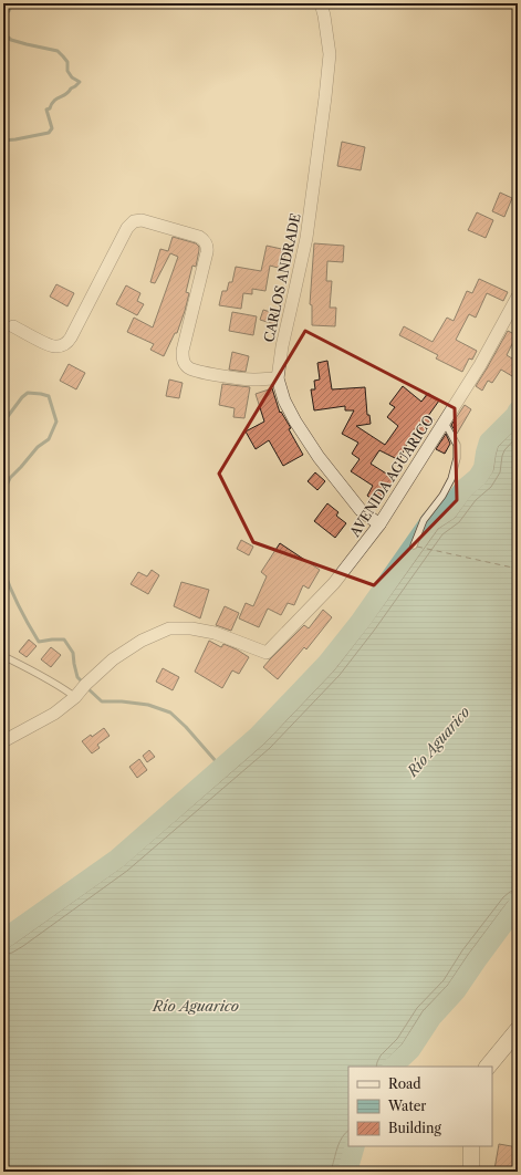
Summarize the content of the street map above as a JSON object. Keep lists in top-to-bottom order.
{
  "streets": {
    "street": ["CARLOS ANDRADE", "AVENIDA AGUARICO"]
  },
  "crossings": [
    ["CARLOS ANDRADE", "AVENIDA AGUARICO"]
  ],
  "water": ["Río Aguarico"],
  "legend": ["Road", "Water", "Building"]
}
